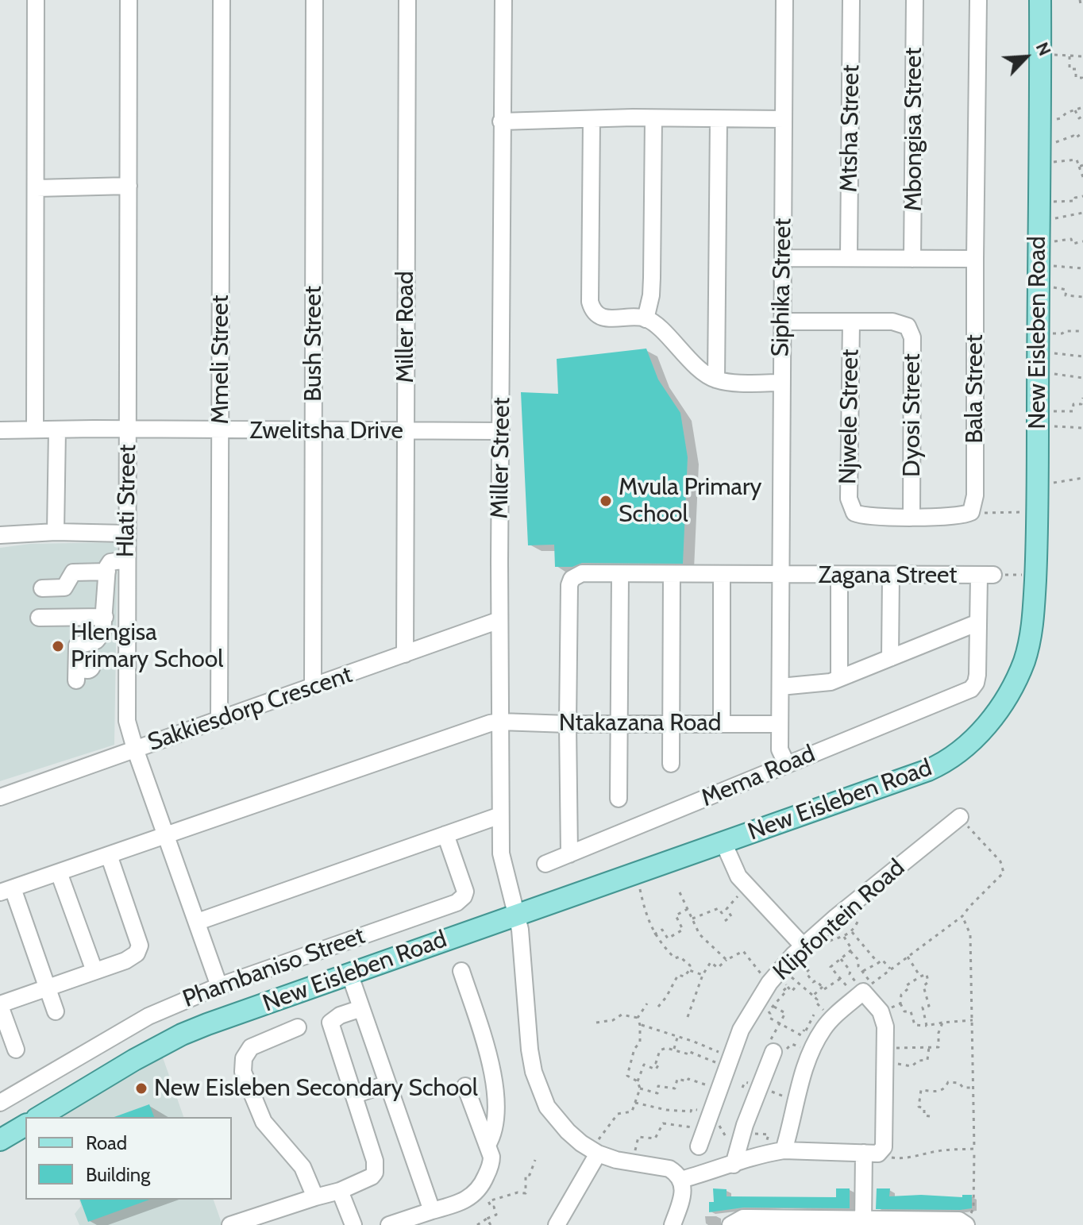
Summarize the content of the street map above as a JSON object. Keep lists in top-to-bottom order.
{
  "streets": {
    "main road": ["New Eisleben Road"],
    "street": [
      "Mtsha Street",
      "Mbongisa Street",
      "Siphika Street",
      "Miller Road",
      "Bush Street",
      "Mmeli Street",
      "Bala Street",
      "Dyosi Street",
      "Njwele Street",
      "Zwelitsha Drive",
      "Miller Street",
      "Hlati Street",
      "Zagana Street",
      "Sakkiesdorp Crescent",
      "Ntakazana Road",
      "Mema Road",
      "Klipfontein Road",
      "Phambaniso Street"
    ]
  },
  "crossings": [
    ["Siphika Street", "Dyosi Street"],
    ["Siphika Street", "Zagana Street"],
    ["Siphika Street", "Ntakazana Road"],
    ["Siphika Street", "Mema Road"],
    ["Miller Road", "Zwelitsha Drive"],
    ["Miller Road", "Sakkiesdorp Crescent"],
    ["New Eisleben Road", "Miller Street"],
    ["Bush Street", "Zwelitsha Drive"],
    ["Bush Street", "Sakkiesdorp Crescent"],
    ["Mmeli Street", "Zwelitsha Drive"],
    ["Mmeli Street", "Sakkiesdorp Crescent"],
    ["Bala Street", "Njwele Street"],
    ["Dyosi Street", "Njwele Street"],
    ["Zwelitsha Drive", "Miller Street"],
    ["Zwelitsha Drive", "Hlati Street"],
    ["Miller Street", "Sakkiesdorp Crescent"],
    ["Miller Street", "Ntakazana Road"],
    ["Hlati Street", "Sakkiesdorp Crescent"],
    ["Hlati Street", "Phambaniso Street"],
    ["Zagana Street", "Ntakazana Road"]
  ],
  "places": ["Mvula Primary School", "Hlengisa Primary School", "New Eisleben Secondary School"],
  "legend": ["Road", "Building"],
  "north": "top right"
}
